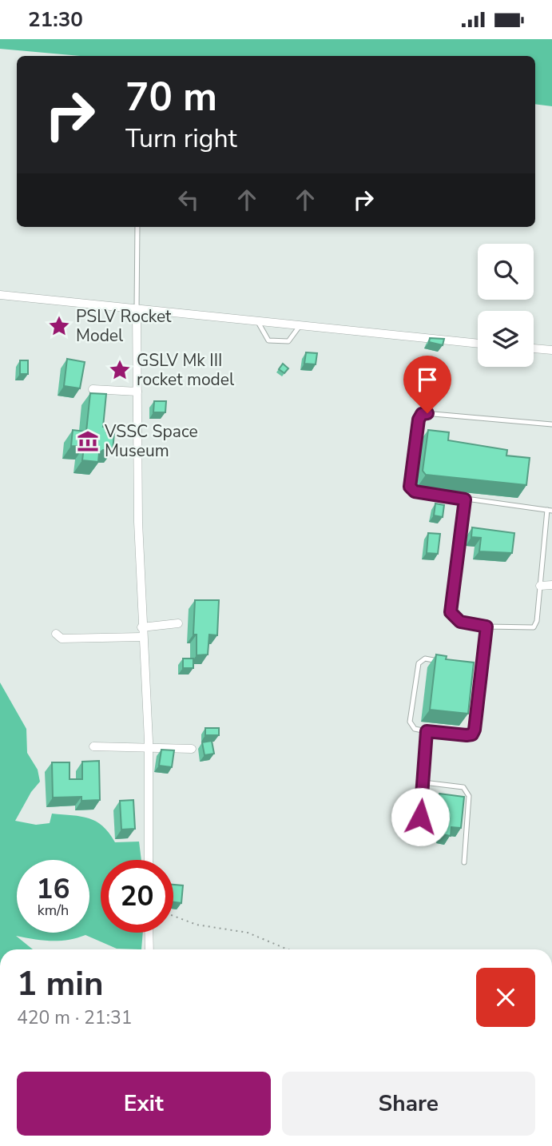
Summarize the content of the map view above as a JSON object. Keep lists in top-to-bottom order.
{
  "places": {
    "place": ["PSLV Rocket Model", "GSLV Mk III rocket model"],
    "museum": ["VSSC Space Museum"]
  },
  "page": {
    "status": "21:30",
    "turn": ["70 m", "Turn right"],
    "speed": "16 km/h",
    "limit": "20",
    "heading": ["1 min", "420 m · 21:31"],
    "buttons": ["Exit", "Share"]
  }
}
